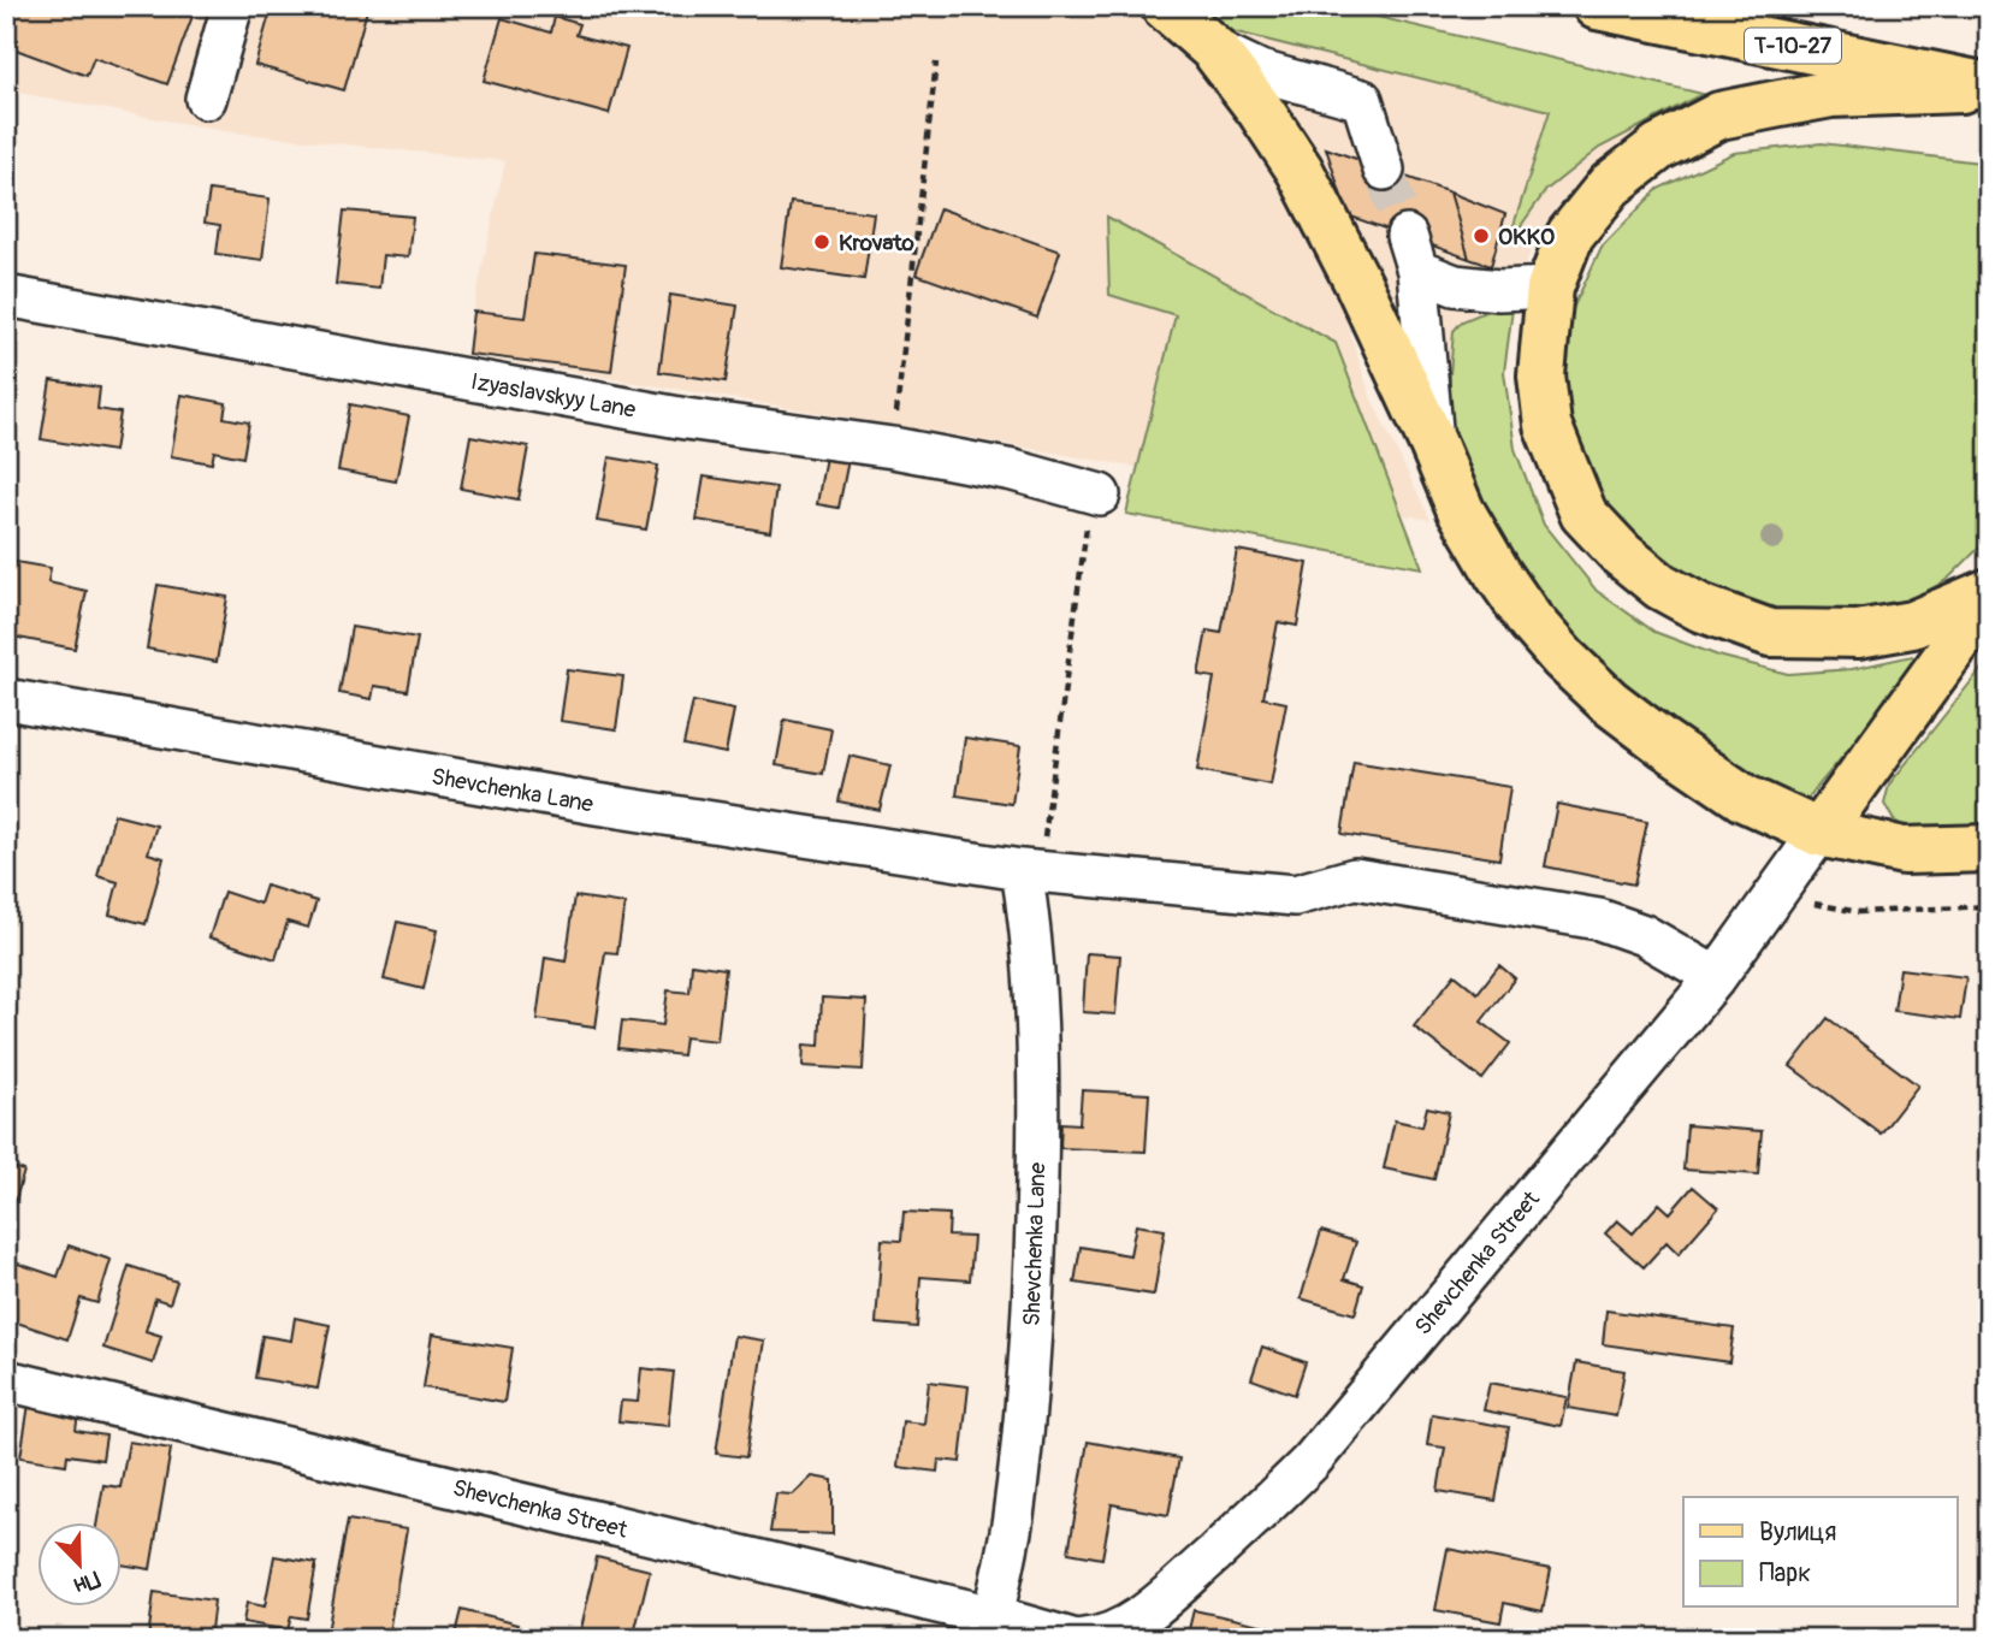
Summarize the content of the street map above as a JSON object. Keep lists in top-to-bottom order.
{
  "streets": {
    "main road": ["Т-10-27", "Shevchenka Street"],
    "street": ["Izyaslavskyy Lane", "Shevchenka Lane"]
  },
  "crossings": [
    ["Shevchenka Lane", "Shevchenka Street"]
  ],
  "places": ["OKKO", "Krovato"],
  "legend": ["Вулиця", "Парк"],
  "north": "bottom right"
}
